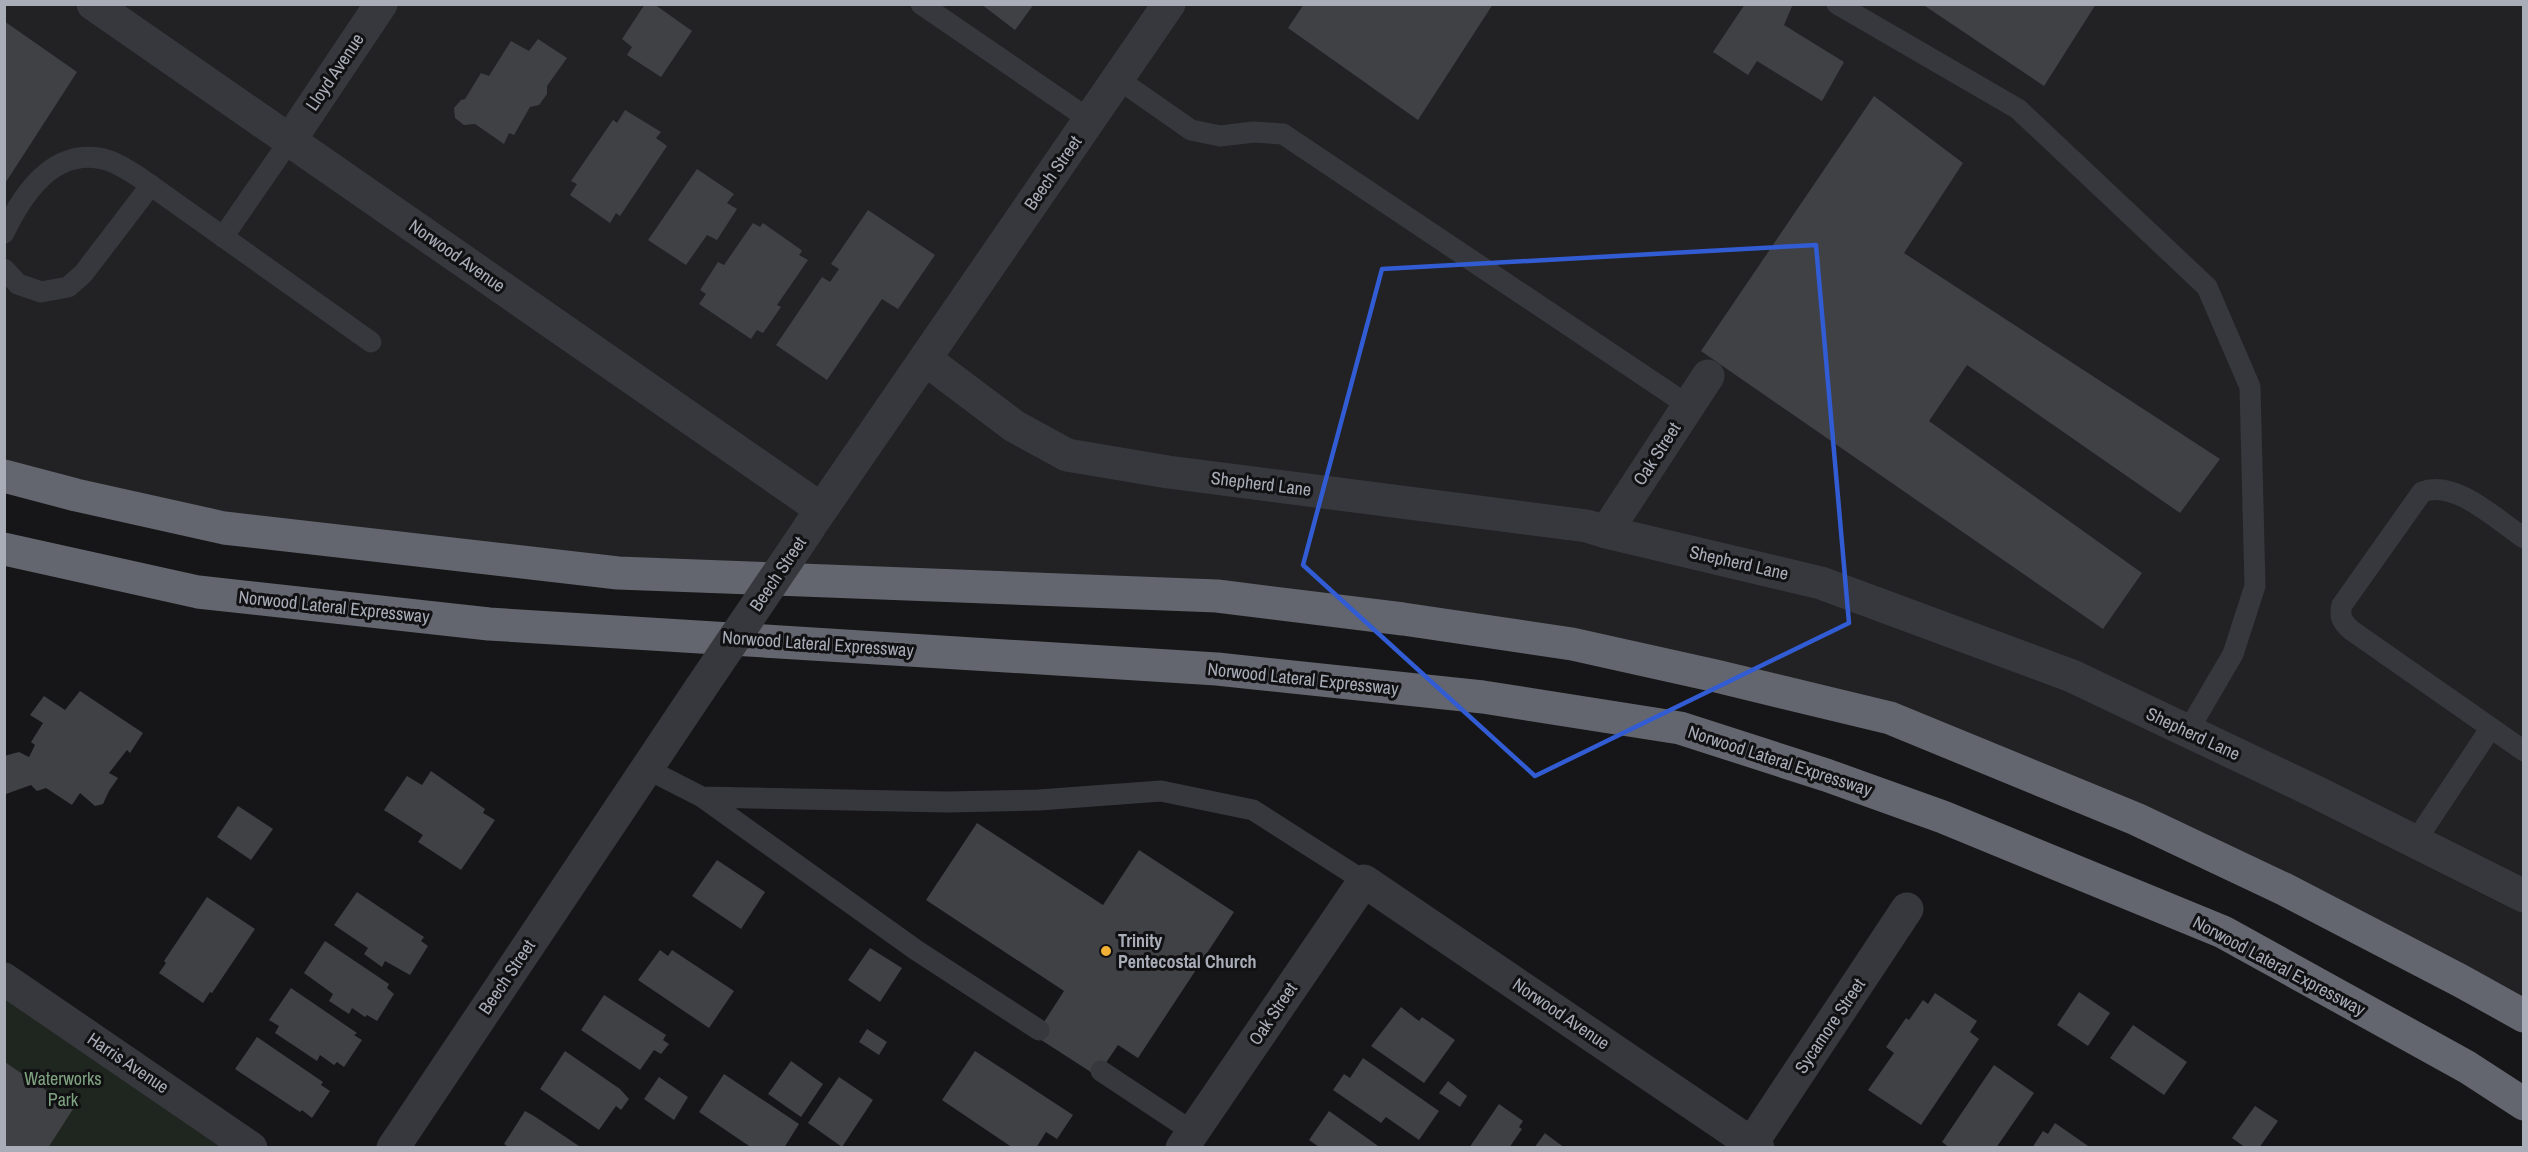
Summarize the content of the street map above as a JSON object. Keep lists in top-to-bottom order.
{
  "streets": {
    "highway": ["Norwood Lateral Expressway"],
    "street": [
      "Lloyd Avenue",
      "Beech Street",
      "Norwood Avenue",
      "Oak Street",
      "Shepherd Lane",
      "Sycamore Street",
      "Harris Avenue"
    ]
  },
  "crossings": [
    ["Lloyd Avenue", "Norwood Avenue"],
    ["Beech Street", "Norwood Avenue"],
    ["Beech Street", "Shepherd Lane"],
    ["Norwood Avenue", "Oak Street"],
    ["Norwood Avenue", "Sycamore Street"],
    ["Oak Street", "Shepherd Lane"]
  ],
  "parks": ["Waterworks Park"],
  "places": ["Trinity Pentecostal Church"]
}
